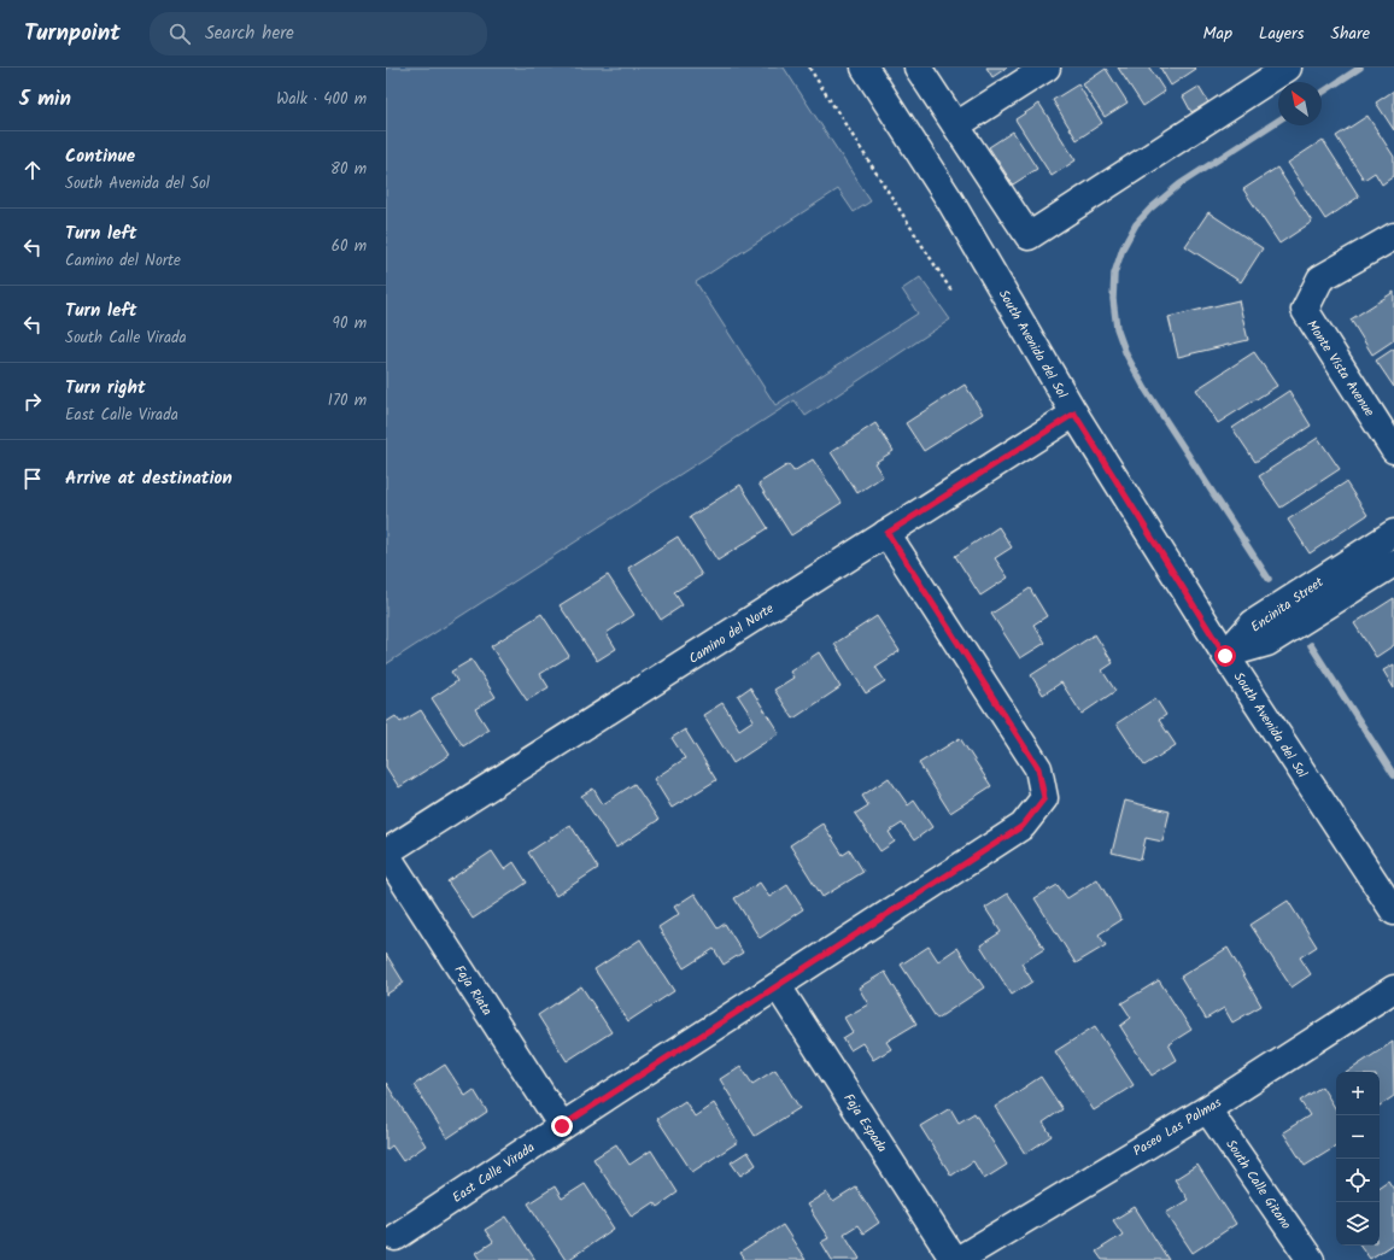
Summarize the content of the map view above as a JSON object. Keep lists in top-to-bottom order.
{
  "streets": {
    "street": [
      "South Avenida del Sol",
      "Monte Vista Avenue",
      "Encinita Street",
      "Camino del Norte",
      "Faja Riata",
      "Faja Espada",
      "Paseo Las Palmas",
      "East Calle Virada",
      "South Calle Gitano"
    ]
  },
  "crossings": [
    ["South Avenida del Sol", "Encinita Street"],
    ["South Avenida del Sol", "Camino del Norte"],
    ["Camino del Norte", "Faja Riata"],
    ["Camino del Norte", "East Calle Virada"],
    ["Faja Riata", "East Calle Virada"],
    ["Faja Espada", "East Calle Virada"],
    ["Paseo Las Palmas", "South Calle Gitano"]
  ],
  "north": "top left",
  "page": {
    "header": "Turnpoint",
    "search": "Search here",
    "nav": ["Map", "Layers", "Share"],
    "heading": ["5 min", "Walk · 400 m"],
    "list": [
      ["Continue", "South Avenida del Sol", "80 m"],
      ["Turn left", "Camino del Norte", "60 m"],
      ["Turn left", "South Calle Virada", "90 m"],
      ["Turn right", "East Calle Virada", "170 m"],
      "Arrive at destination"
    ],
    "map_buttons": ["+", "−"]
  }
}
